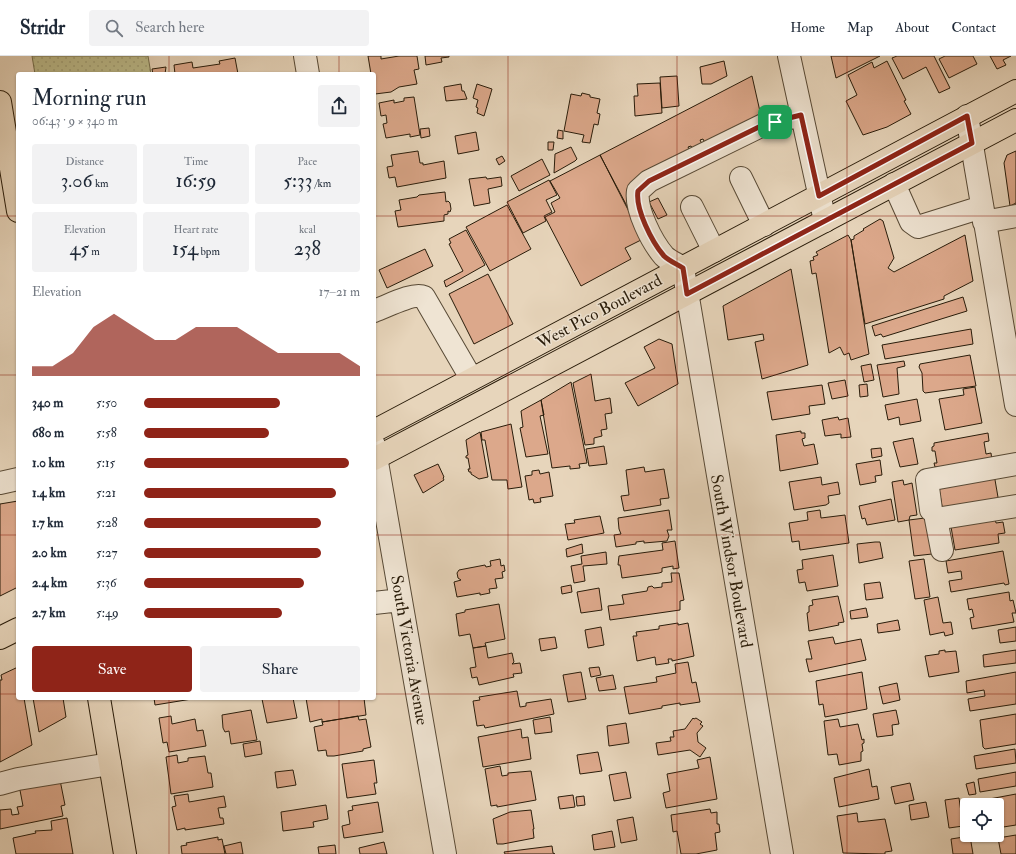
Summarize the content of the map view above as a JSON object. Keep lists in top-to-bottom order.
{
  "streets": {
    "main road": ["West Pico Boulevard"],
    "street": ["South Windsor Boulevard", "South Victoria Avenue"]
  },
  "crossings": [
    ["West Pico Boulevard", "South Windsor Boulevard"]
  ],
  "page": {
    "header": "Stridr",
    "search": "Search here",
    "nav": [
      "Home",
      "Map",
      "About",
      "Contact"
    ],
    "heading": ["Morning run", "06:43 · 9 × 340 m"],
    "stats": [
      ["Distance", "3.06 km"],
      ["Time", "16:59"],
      ["Pace", "5:33 /km"],
      ["Elevation", "45 m"],
      ["Heart rate", "154 bpm"],
      ["kcal", "238"]
    ],
    "chart": ["Elevation", "17–21 m"],
    "list": [
      {
        "name": "340 m",
        "note": "5:50"
      },
      {
        "name": "680 m",
        "note": "5:58"
      },
      {
        "name": "1.0 km",
        "note": "5:15"
      },
      {
        "name": "1.4 km",
        "note": "5:21"
      },
      {
        "name": "1.7 km",
        "note": "5:28"
      },
      {
        "name": "2.0 km",
        "note": "5:27"
      },
      {
        "name": "2.4 km",
        "note": "5:36"
      },
      {
        "name": "2.7 km",
        "note": "5:49"
      }
    ],
    "buttons": ["Save", "Share"]
  }
}
